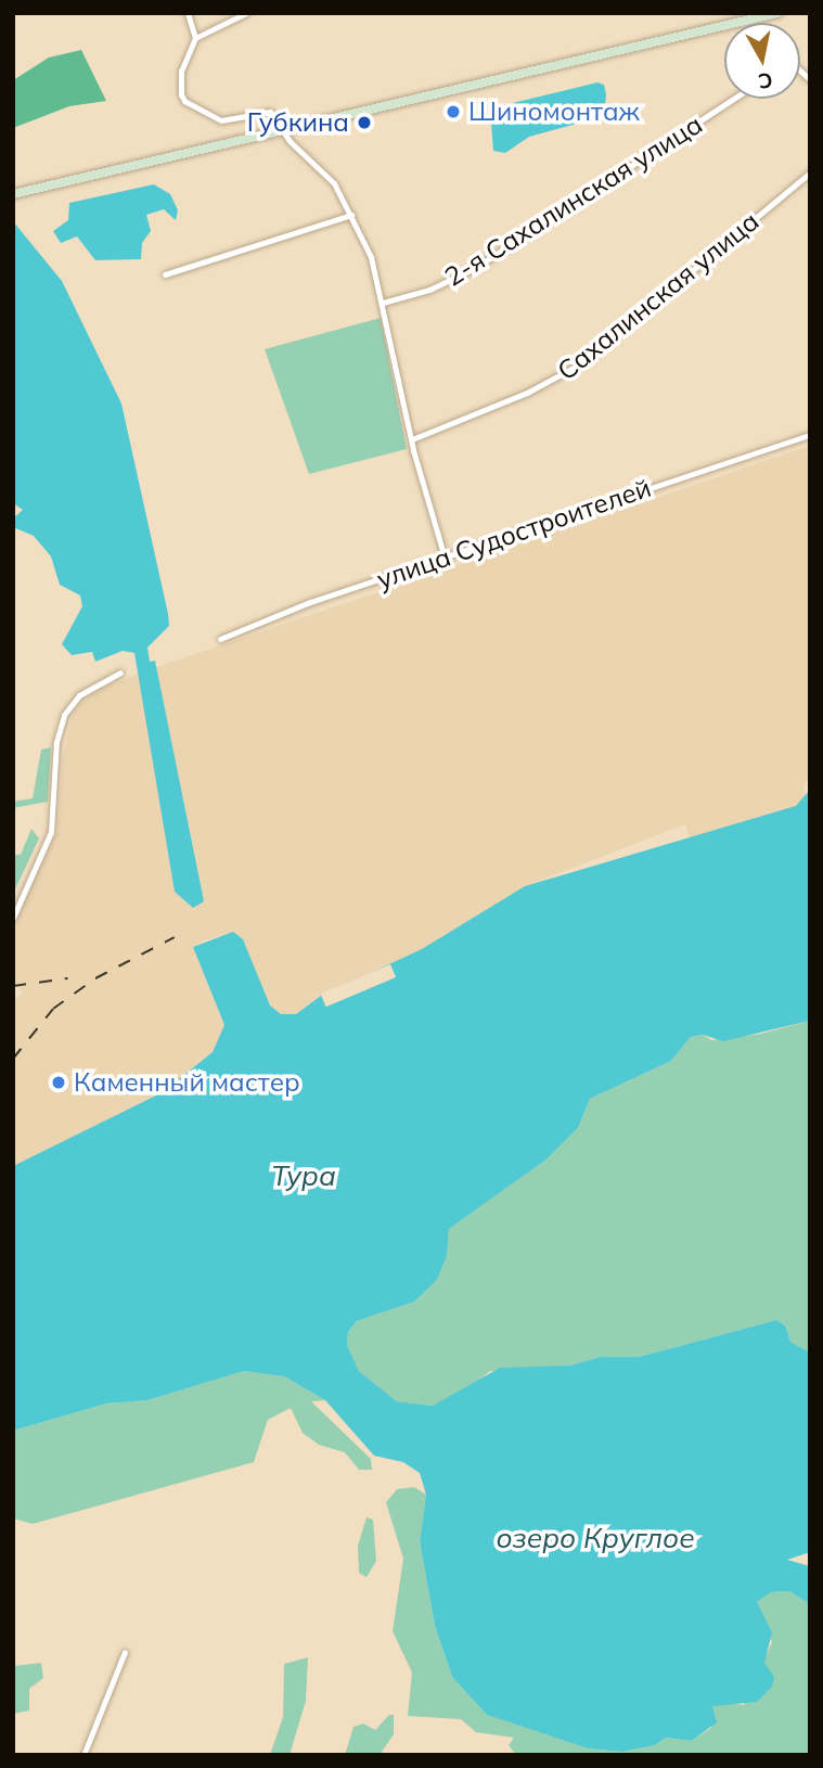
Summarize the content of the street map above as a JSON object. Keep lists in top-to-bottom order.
{
  "streets": {
    "street": ["2-я Сахалинская улица", "Сахалинская улица", "улица Судостроителей"]
  },
  "water": ["Тура", "озеро Круглое"],
  "places": ["Шиномонтаж", "Губкина", "Каменный мастер"],
  "north": "bottom"
}
